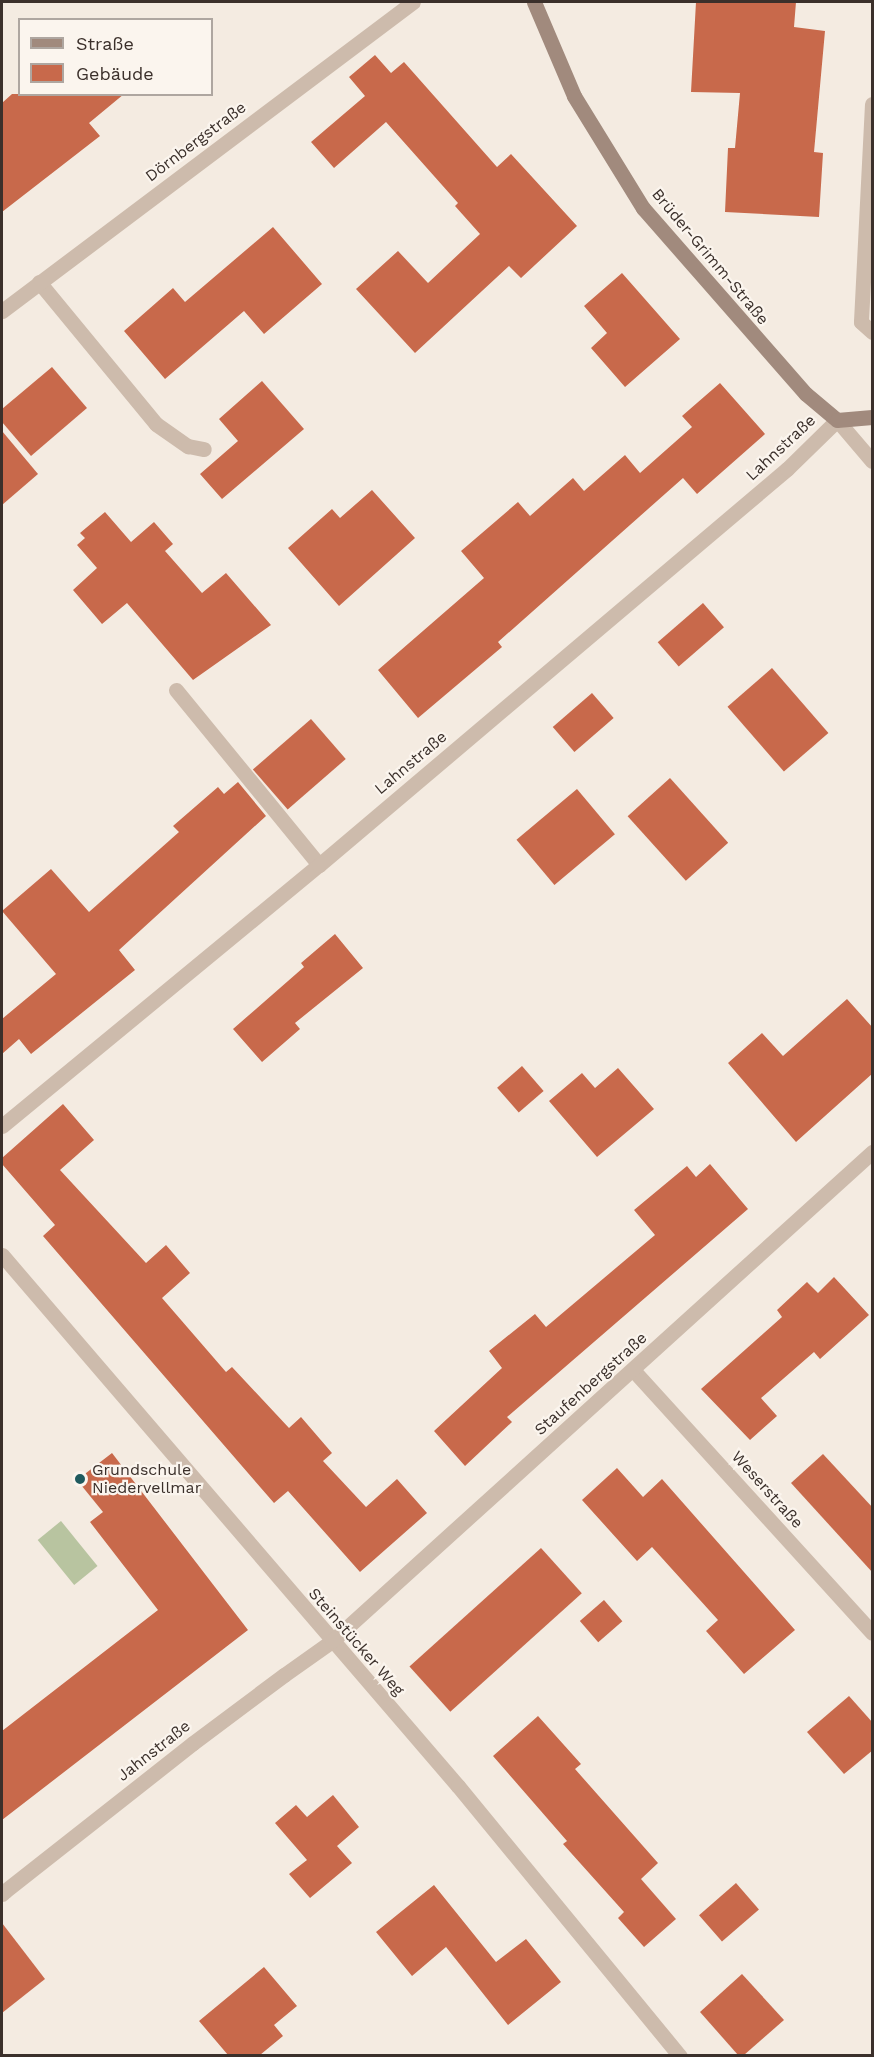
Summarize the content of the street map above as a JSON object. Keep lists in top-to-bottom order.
{
  "streets": {
    "street": [
      "Dörnbergstraße",
      "Brüder-Grimm-Straße",
      "Lahnstraße",
      "Staufenbergstraße",
      "Weserstraße",
      "Steinstücker Weg",
      "Jahnstraße"
    ]
  },
  "crossings": [
    ["Brüder-Grimm-Straße", "Lahnstraße"],
    ["Staufenbergstraße", "Weserstraße"],
    ["Staufenbergstraße", "Steinstücker Weg"],
    ["Staufenbergstraße", "Jahnstraße"],
    ["Steinstücker Weg", "Jahnstraße"]
  ],
  "places": ["Grundschule Niedervellmar"],
  "legend": ["Straße", "Gebäude"]
}
